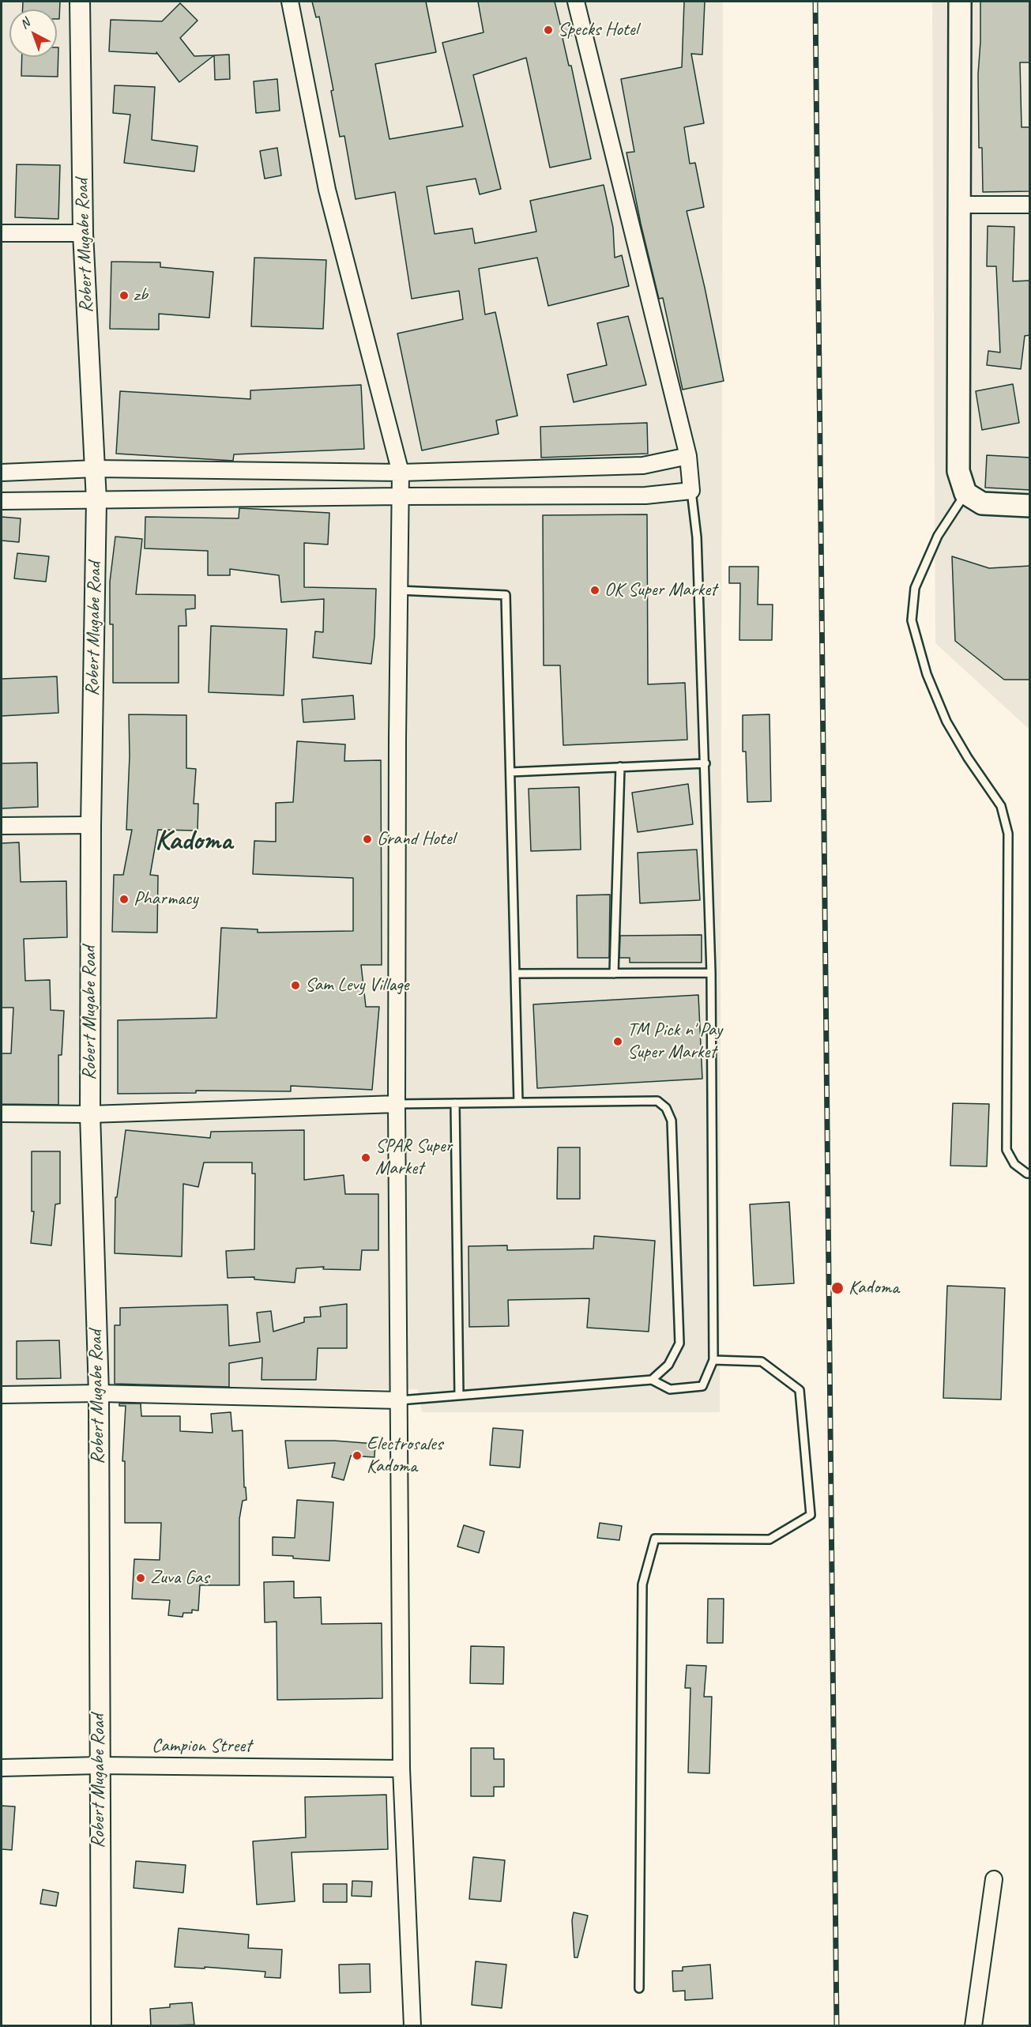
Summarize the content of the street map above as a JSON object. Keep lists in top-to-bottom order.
{
  "streets": {
    "street": ["Robert Mugabe Road", "Campion Street"]
  },
  "crossings": [
    ["Robert Mugabe Road", "Campion Street"]
  ],
  "districts": ["Kadoma"],
  "places": [
    "Specks Hotel",
    "zb",
    "OK Super Market",
    "Grand Hotel",
    "Pharmacy",
    "Sam Levy Village",
    "TM Pick n' Pay Super Market",
    "SPAR Super Market",
    "Kadoma",
    "Electrosales Kadoma",
    "Zuva Gas"
  ],
  "north": "top left"
}
